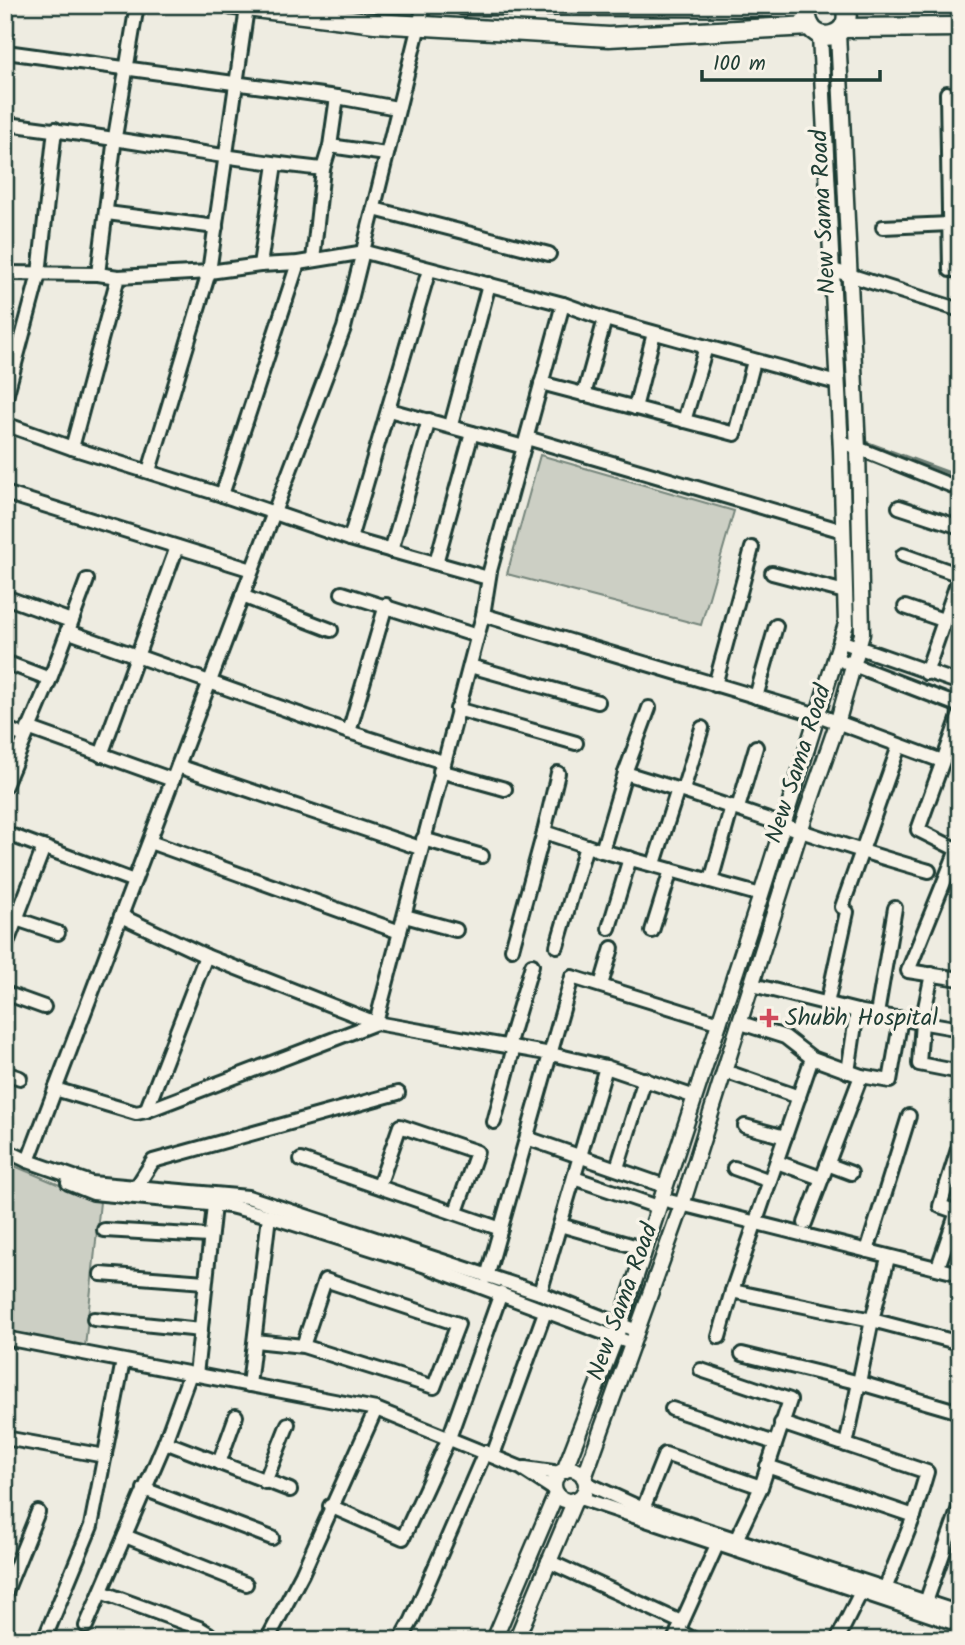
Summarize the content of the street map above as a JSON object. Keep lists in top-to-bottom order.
{
  "streets": {
    "main road": ["New Sama Road"]
  },
  "places": {
    "health": ["Shubh Hospital"]
  },
  "scale_bar": "100 m"
}
